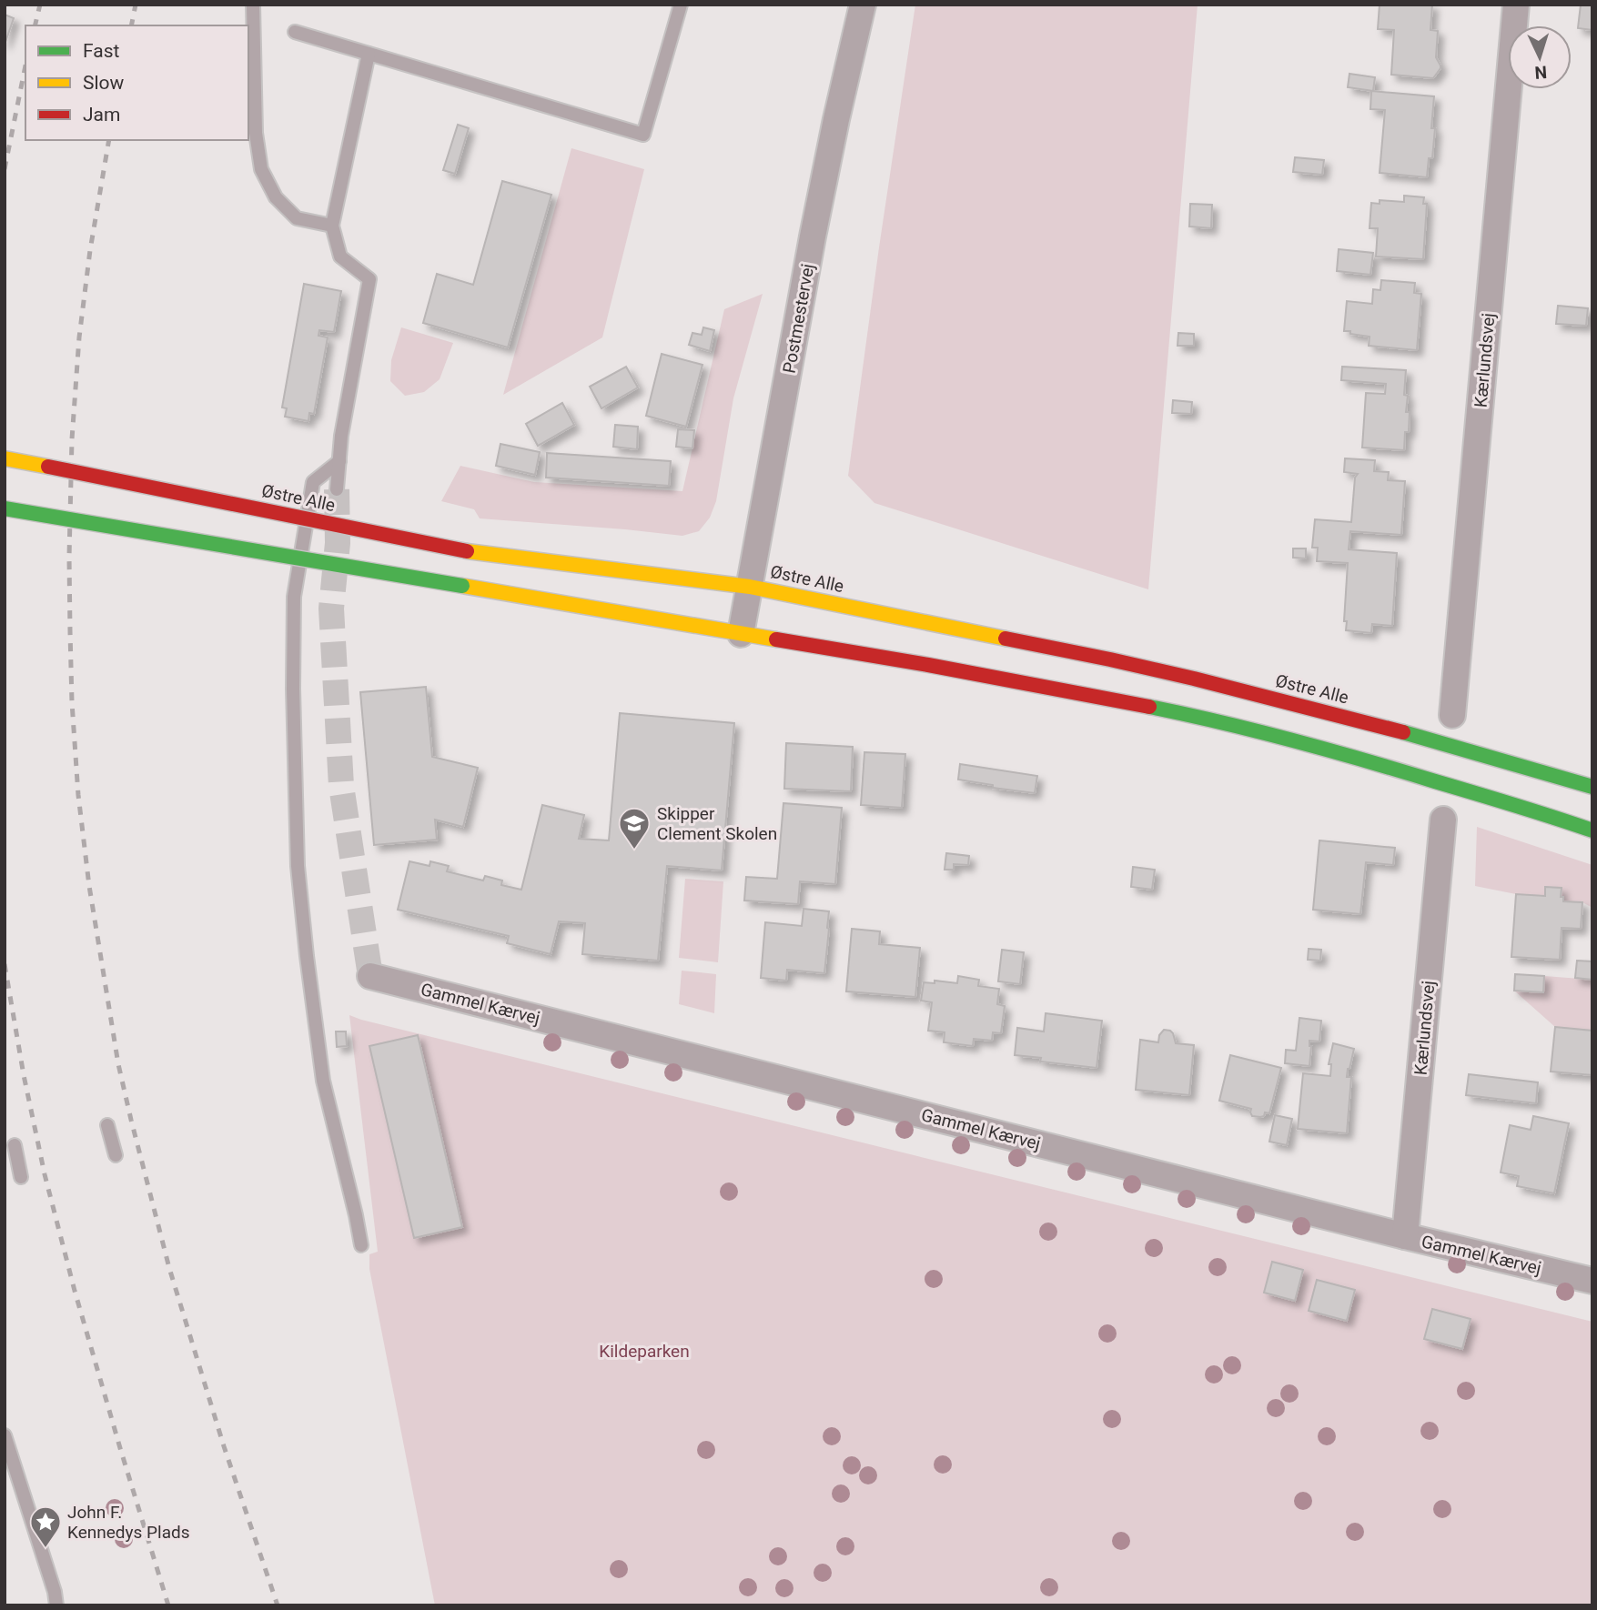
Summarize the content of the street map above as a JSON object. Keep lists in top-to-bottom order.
{
  "streets": {
    "street": [
      "Postmestervej",
      "Kærlundsvej",
      "Østre Alle",
      "Gammel Kærvej"
    ]
  },
  "crossings": [
    ["Postmestervej", "Østre Alle"],
    ["Kærlundsvej", "Gammel Kærvej"]
  ],
  "parks": ["Kildeparken"],
  "places": {
    "school or university": ["Skipper Clement Skolen"],
    "place": ["John F. Kennedys Plads"]
  },
  "legend": ["Fast", "Slow", "Jam"],
  "north": "bottom"
}
